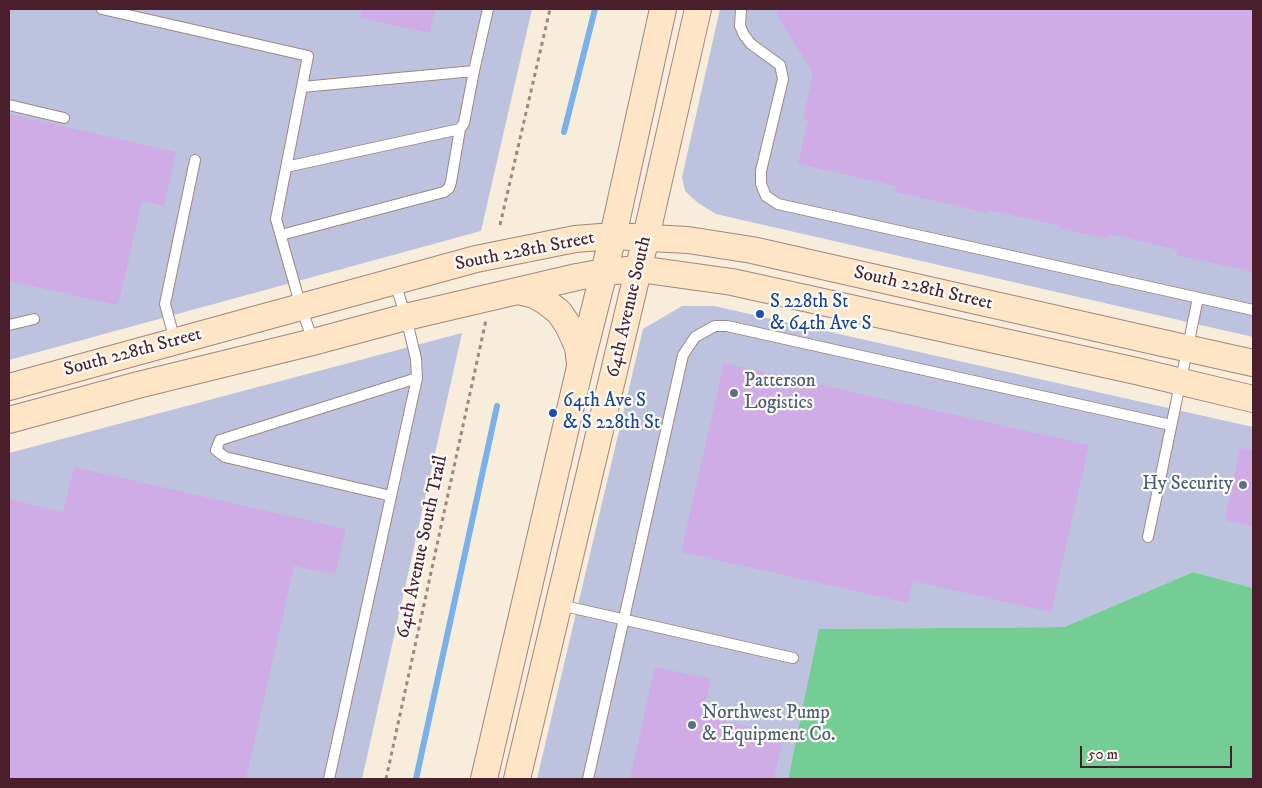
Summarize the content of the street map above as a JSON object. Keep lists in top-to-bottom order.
{
  "streets": {
    "main road": ["South 228th Street", "64th Avenue South"],
    "path": ["64th Avenue South Trail"]
  },
  "crossings": [
    ["South 228th Street", "64th Avenue South"]
  ],
  "places": [
    "S 228th St & 64th Ave S",
    "Patterson Logistics",
    "64th Ave S & S 228th St",
    "Hy Security",
    "Northwest Pump & Equipment Co."
  ],
  "scale_bar": "50 m"
}
